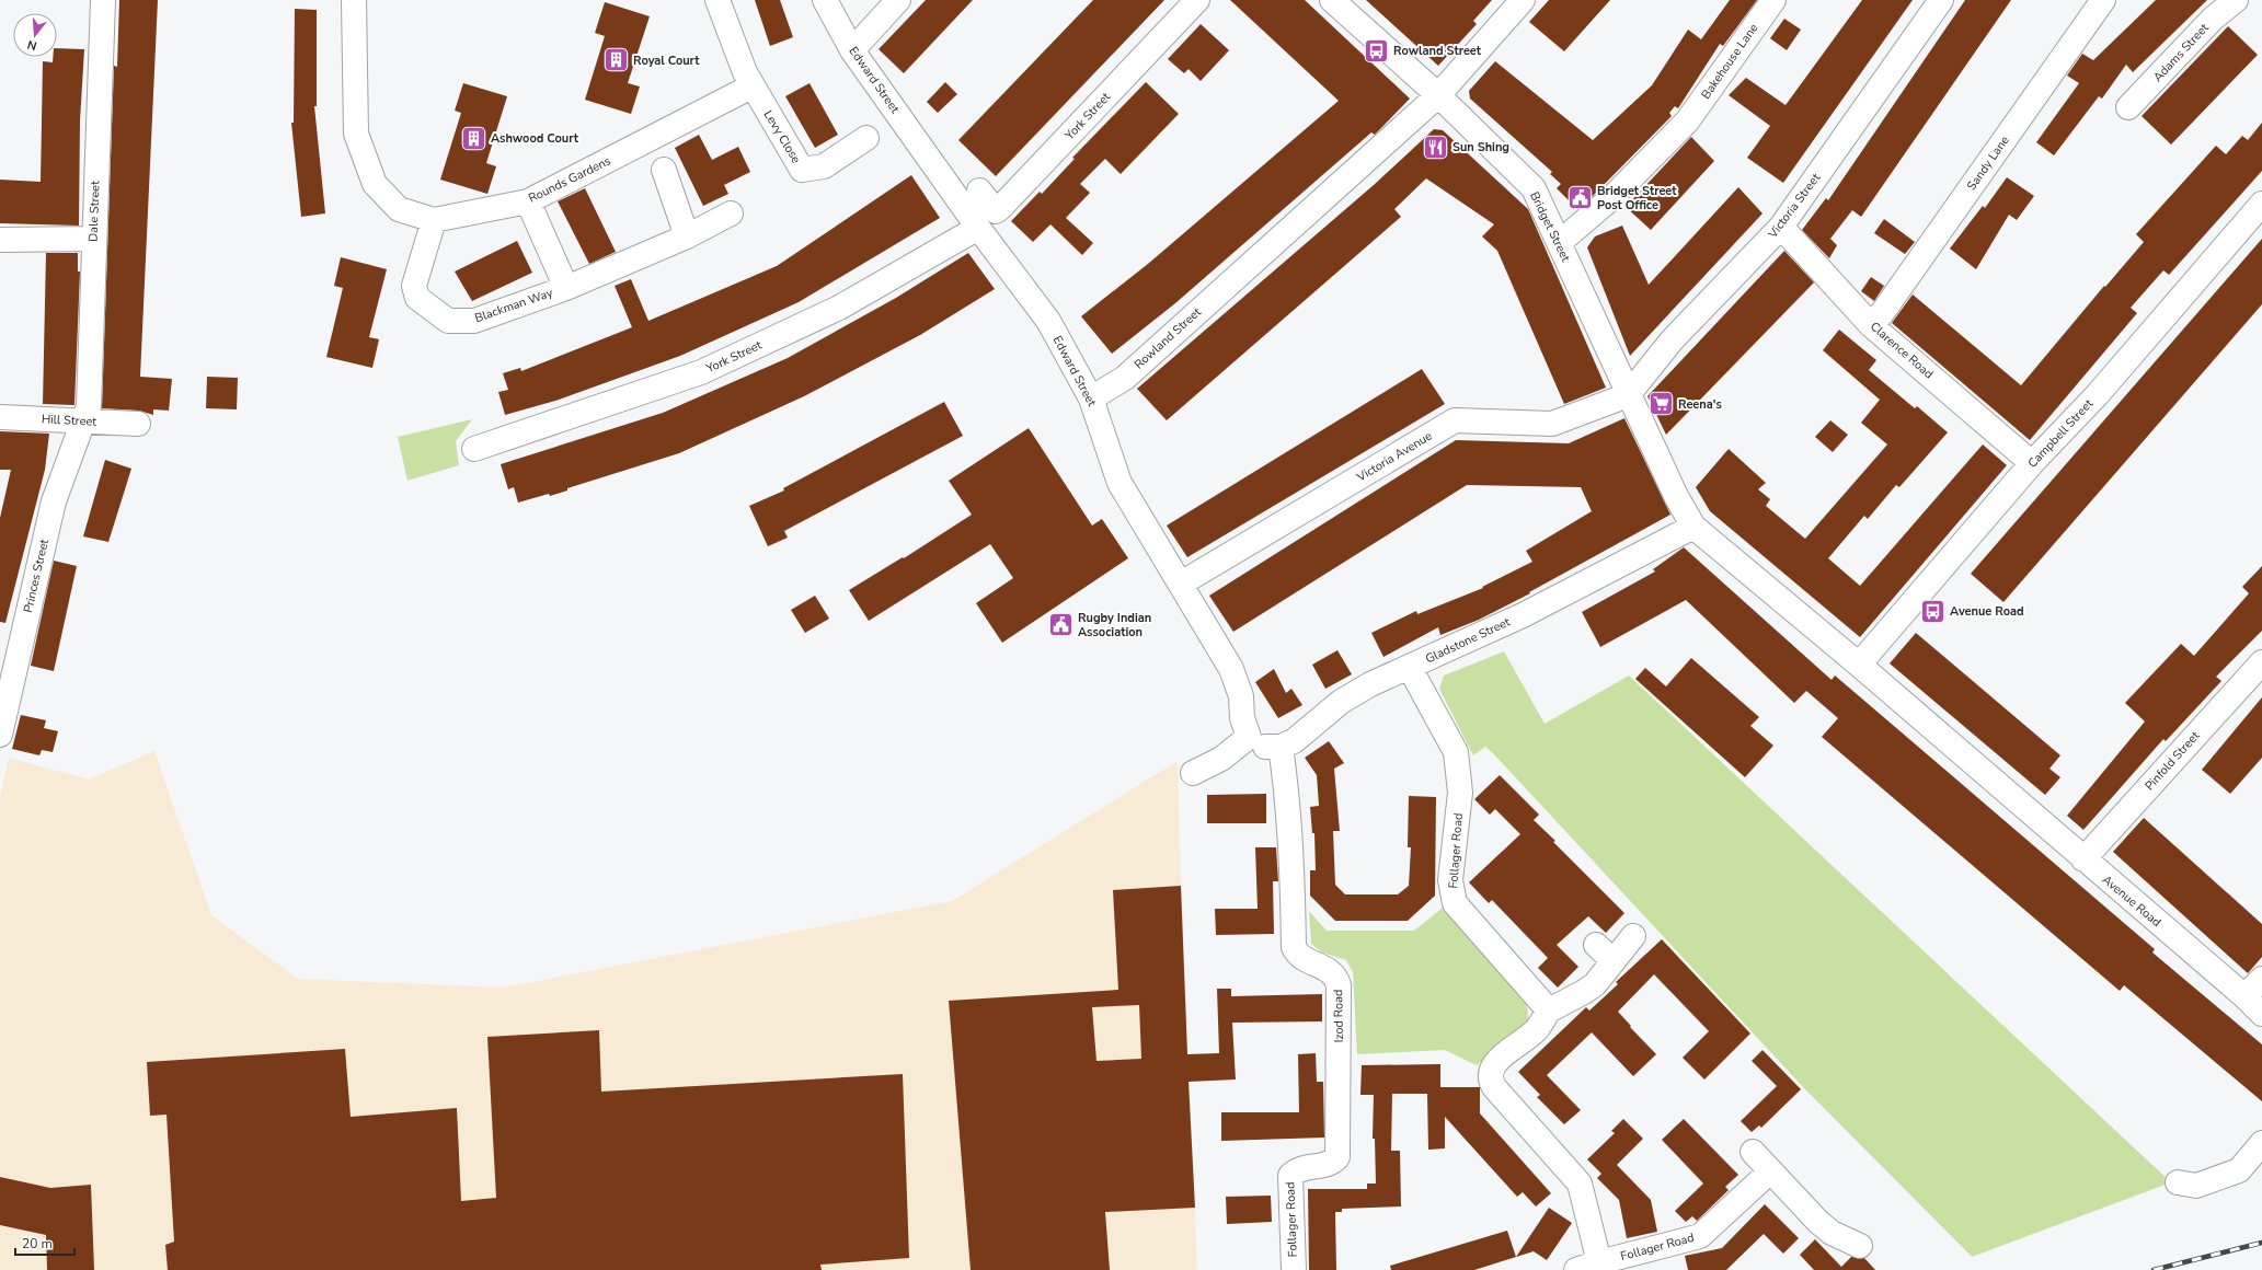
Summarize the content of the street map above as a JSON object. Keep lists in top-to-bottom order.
{
  "streets": {
    "street": [
      "Adams Street",
      "Bakehouse Lane",
      "Edward Street",
      "York Street",
      "Levy Close",
      "Sandy Lane",
      "Rounds Gardens",
      "Victoria Street",
      "Dale Street",
      "Bridget Street",
      "Blackman Way",
      "Rowland Street",
      "Clarence Road",
      "Hill Street",
      "Campbell Street",
      "Victoria Avenue",
      "Princes Street",
      "Gladstone Street",
      "Pinfold Street",
      "Follager Road",
      "Avenue Road",
      "Izod Road"
    ]
  },
  "crossings": [
    ["Bakehouse Lane", "Bridget Street"],
    ["Edward Street", "York Street"],
    ["Edward Street", "Rowland Street"],
    ["Edward Street", "Victoria Avenue"],
    ["Levy Close", "Rounds Gardens"],
    ["Sandy Lane", "Clarence Road"],
    ["Rounds Gardens", "Blackman Way"],
    ["Victoria Street", "Bridget Street"],
    ["Victoria Street", "Clarence Road"],
    ["Victoria Street", "Victoria Avenue"],
    ["Victoria Street", "Avenue Road"],
    ["Dale Street", "Hill Street"],
    ["Dale Street", "Princes Street"],
    ["Bridget Street", "Rowland Street"],
    ["Bridget Street", "Victoria Avenue"],
    ["Bridget Street", "Avenue Road"],
    ["Clarence Road", "Campbell Street"],
    ["Hill Street", "Princes Street"],
    ["Campbell Street", "Avenue Road"],
    ["Victoria Avenue", "Avenue Road"],
    ["Gladstone Street", "Follager Road"],
    ["Gladstone Street", "Avenue Road"],
    ["Gladstone Street", "Izod Road"],
    ["Pinfold Street", "Avenue Road"],
    ["Follager Road", "Izod Road"]
  ],
  "places": {
    "bus stop": ["Rowland Street", "Avenue Road"],
    "building": ["Royal Court", "Ashwood Court"],
    "restaurant": ["Sun Shing"],
    "public building": ["Bridget Street Post Office", "Rugby Indian Association"],
    "supermarket": ["Reena's"]
  },
  "scale_bar": "20 m",
  "north": "bottom"
}
